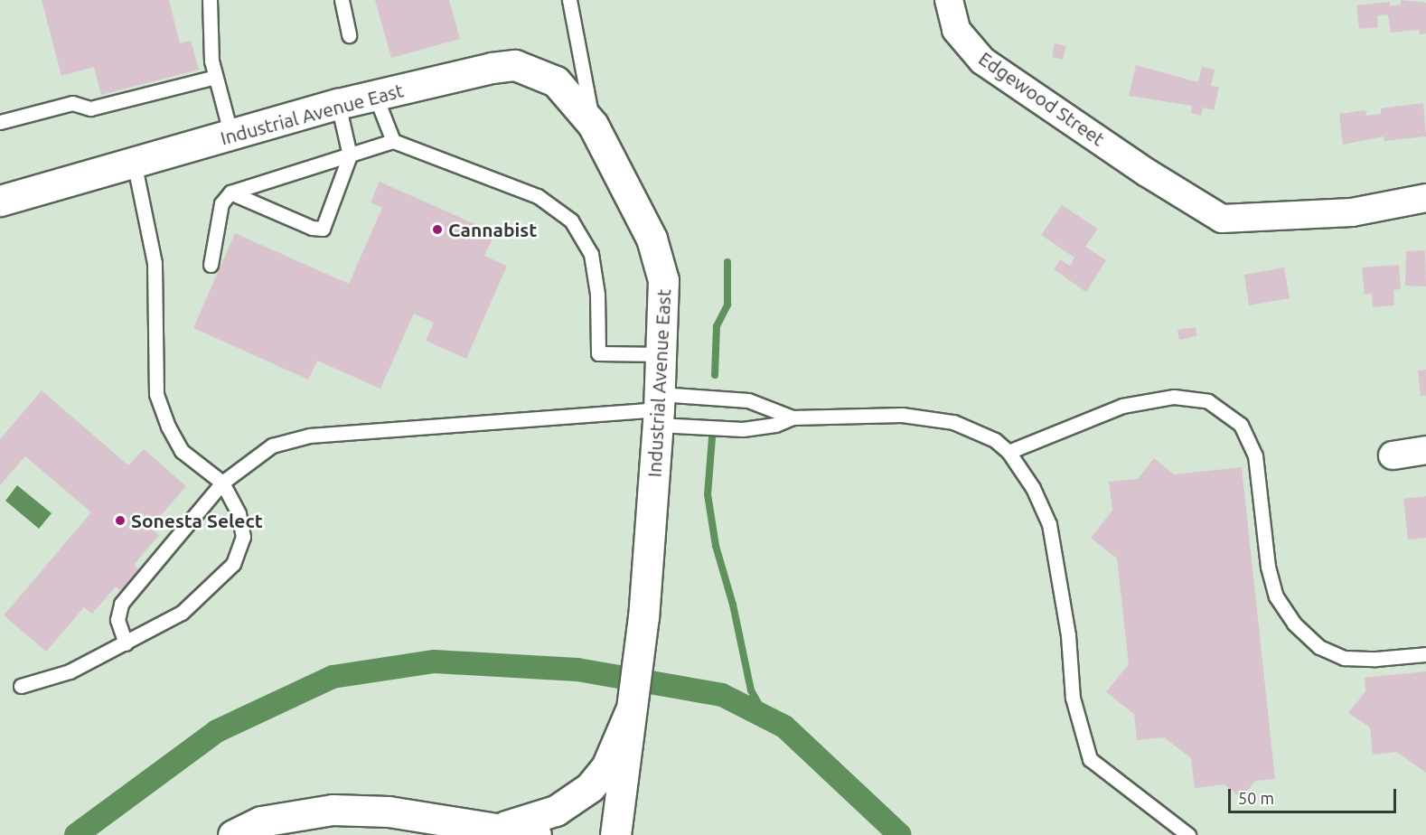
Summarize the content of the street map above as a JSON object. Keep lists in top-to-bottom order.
{
  "streets": {
    "main road": ["Industrial Avenue East"],
    "street": ["Edgewood Street"]
  },
  "places": ["Cannabist", "Sonesta Select"],
  "scale_bar": "50 m"
}
